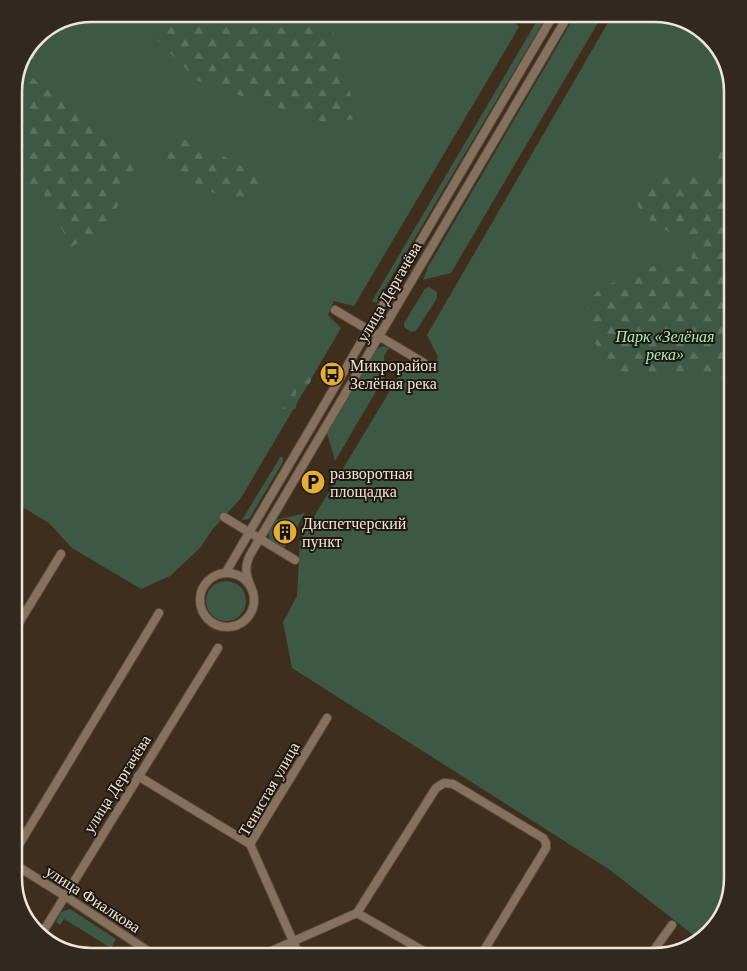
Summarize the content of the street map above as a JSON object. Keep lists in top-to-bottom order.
{
  "streets": {
    "street": ["улица Дергачёва", "Тенистая улица", "улица Фиалкова"]
  },
  "crossings": [
    ["улица Дергачёва", "улица Фиалкова"]
  ],
  "parks": ["Парк «Зелёная река»"],
  "places": {
    "bus stop": ["Микрорайон Зелёная река"],
    "parking": ["разворотная площадка"],
    "building": ["Диспетчерский пункт"]
  }
}
